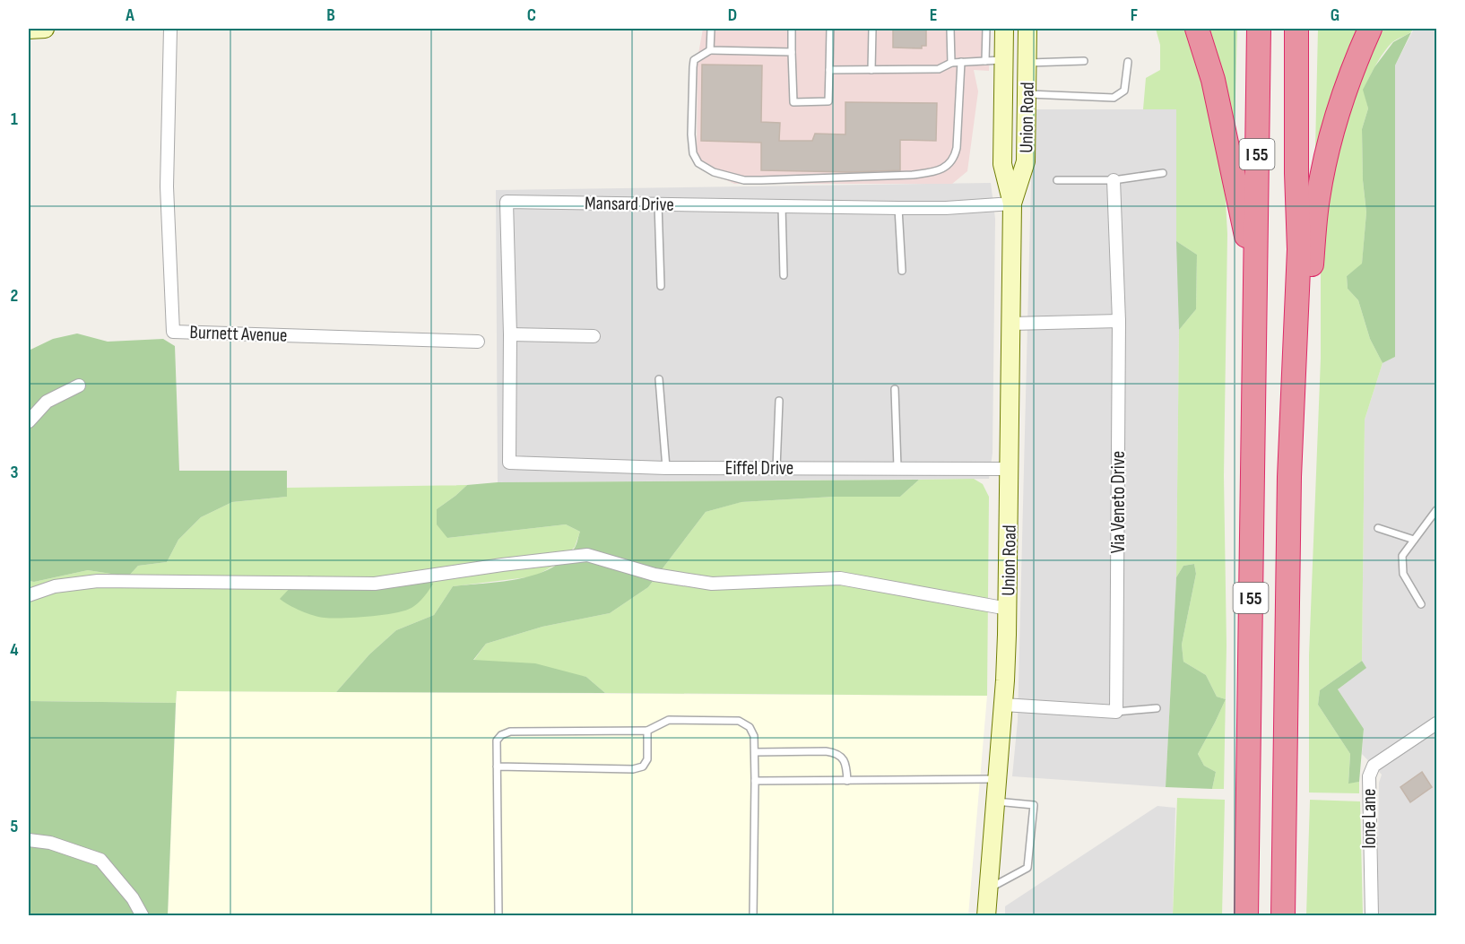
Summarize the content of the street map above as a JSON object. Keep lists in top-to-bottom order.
{
  "streets": {
    "highway": ["I 55"],
    "main road": ["Union Road"],
    "street": [
      "Mansard Drive",
      "Burnett Avenue",
      "Eiffel Drive",
      "Via Veneto Drive",
      "Ione Lane"
    ]
  },
  "crossings": [
    ["Union Road", "Mansard Drive"],
    ["Union Road", "Eiffel Drive"],
    ["Mansard Drive", "Eiffel Drive"]
  ],
  "grid": {
    "columns": [
      "A",
      "B",
      "C",
      "D",
      "E",
      "F",
      "G"
    ],
    "rows": [
      "1",
      "2",
      "3",
      "4",
      "5"
    ]
  }
}
